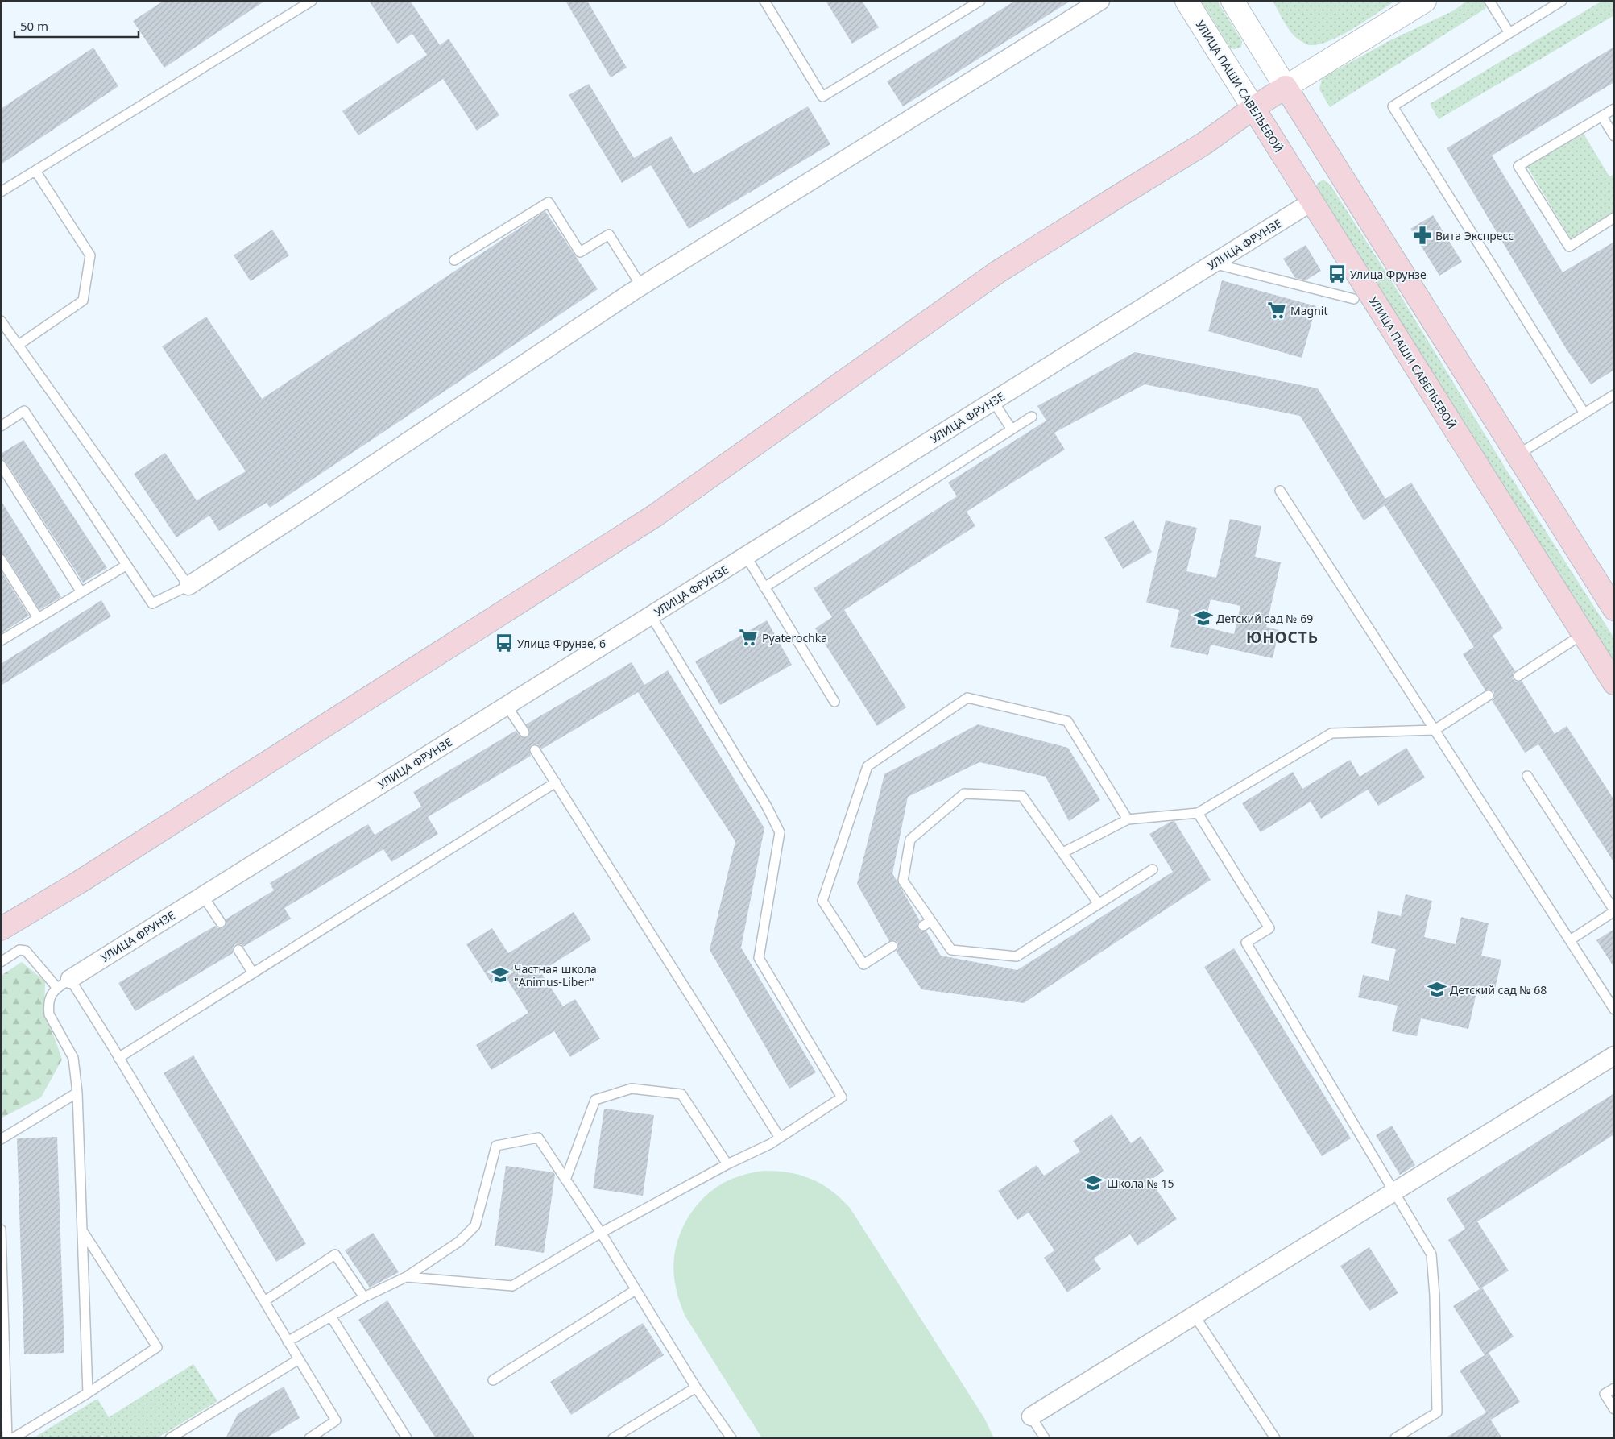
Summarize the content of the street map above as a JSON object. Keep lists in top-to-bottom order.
{
  "streets": {
    "main road": ["УЛИЦА ПАШИ САВЕЛЬЕВОЙ"],
    "street": ["УЛИЦА ФРУНЗЕ"]
  },
  "crossings": [
    ["УЛИЦА ПАШИ САВЕЛЬЕВОЙ", "УЛИЦА ФРУНЗЕ"]
  ],
  "districts": ["ЮНОСТЬ"],
  "places": {
    "pharmacy": ["Вита Экспресс"],
    "bus stop": ["Улица Фрунзе", "Улица Фрунзе, 6"],
    "supermarket": ["Magnit", "Pyaterochka"],
    "school or university": [
      "Детский сад № 69",
      "Частная школа \"Animus-Liber\"",
      "Детский сад № 68",
      "Школа № 15"
    ]
  },
  "scale_bar": "50 m"
}
